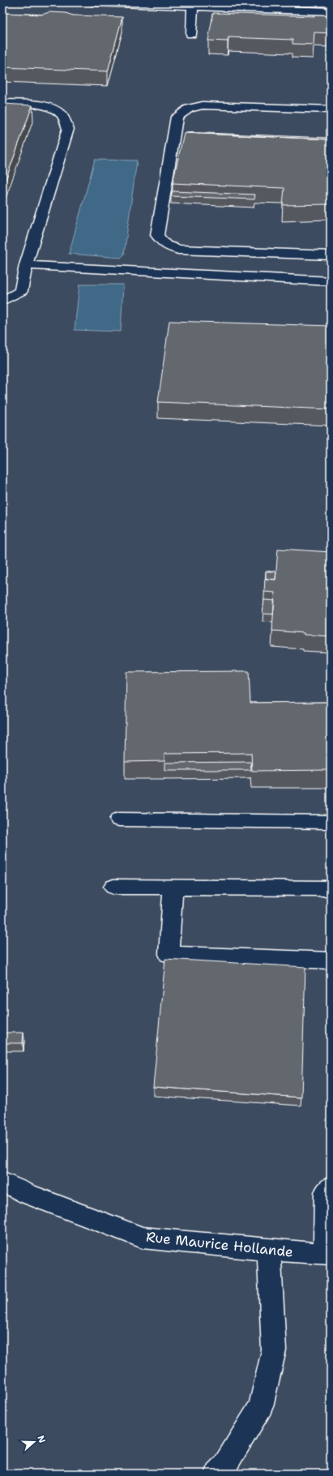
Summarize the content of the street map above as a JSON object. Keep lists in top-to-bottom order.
{
  "streets": {
    "street": ["Rue Maurice Hollande"]
  },
  "north": "right"
}
